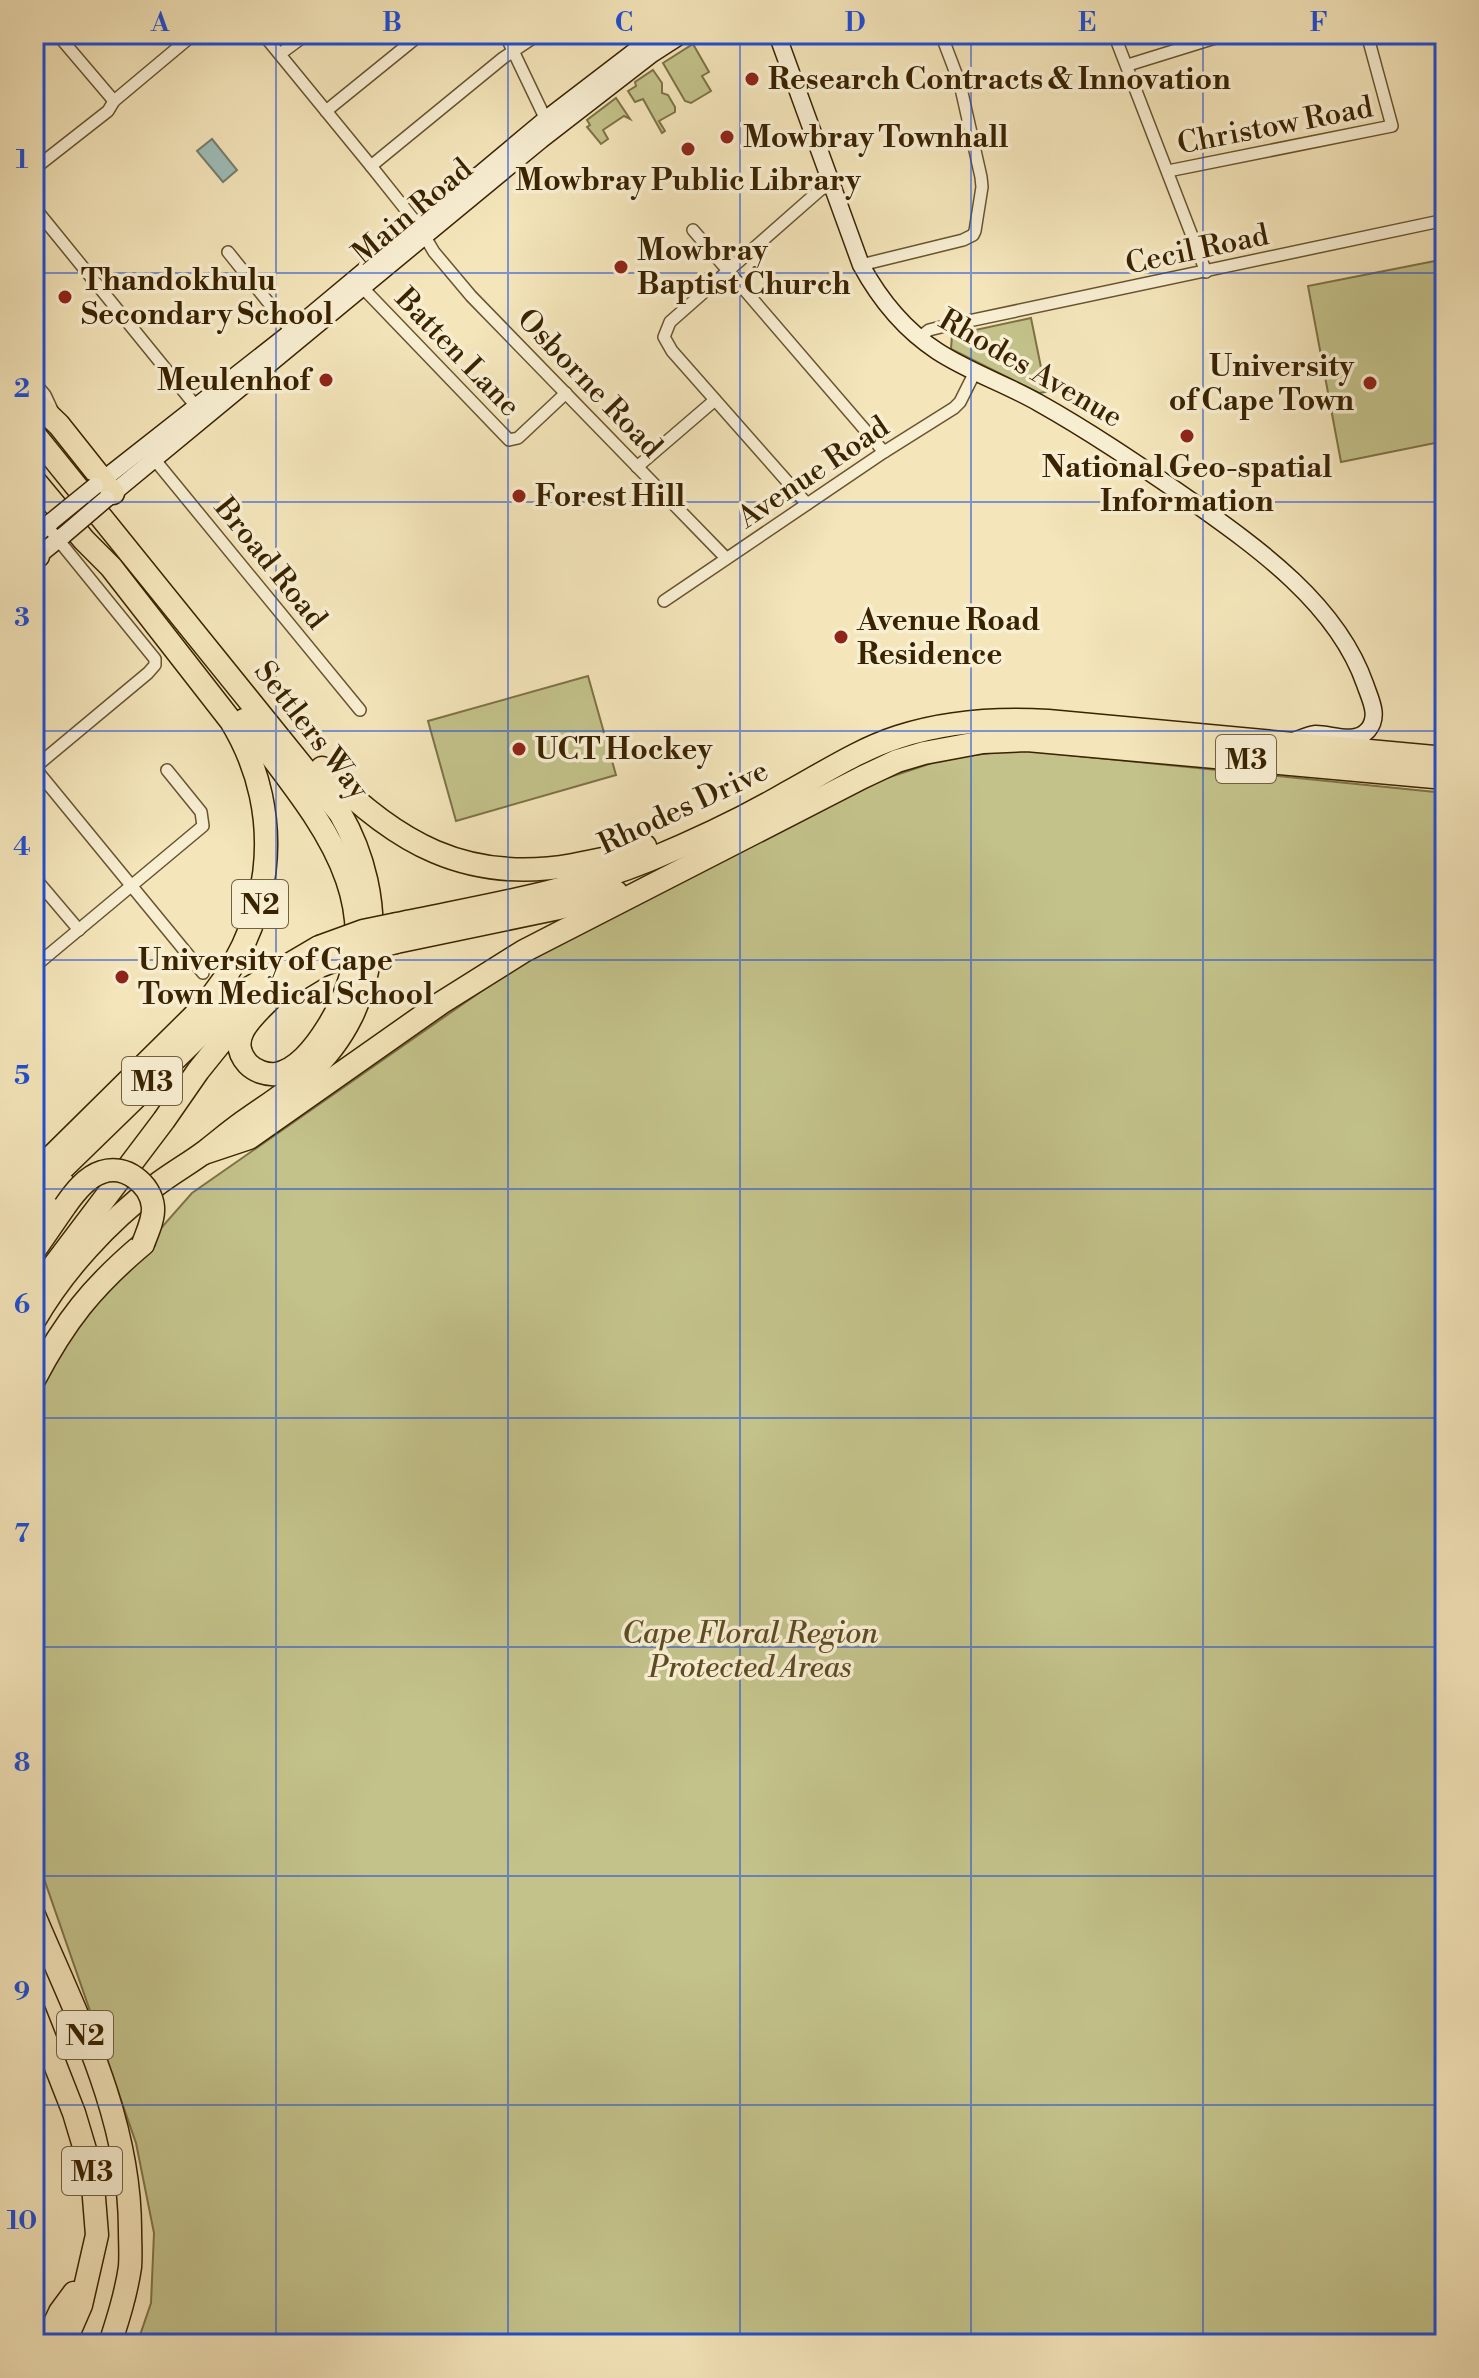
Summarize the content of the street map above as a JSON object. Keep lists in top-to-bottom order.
{
  "streets": {
    "highway": [
      "Settlers Way",
      "M3",
      "Rhodes Drive",
      "N2"
    ],
    "street": [
      "Christow Road",
      "Main Road",
      "Cecil Road",
      "Batten Lane",
      "Rhodes Avenue",
      "Osborne Road",
      "Avenue Road",
      "Broad Road"
    ]
  },
  "crossings": [
    ["Main Road", "Batten Lane"],
    ["Main Road", "Osborne Road"],
    ["Main Road", "Broad Road"],
    ["Cecil Road", "Rhodes Avenue"],
    ["Batten Lane", "Osborne Road"],
    ["Rhodes Avenue", "Avenue Road"],
    ["Rhodes Avenue", "Rhodes Drive"],
    ["Osborne Road", "Avenue Road"],
    ["Settlers Way", "Rhodes Drive"],
    ["M3", "N2"]
  ],
  "parks": ["Cape Floral Region Protected Areas"],
  "places": [
    "Research Contracts & Innovation",
    "Mowbray Townhall",
    "Mowbray Public Library",
    "Mowbray Baptist Church",
    "Thandokhulu Secondary School",
    "Meulenhof",
    "University of Cape Town",
    "National Geo-spatial Information",
    "Forest Hill",
    "Avenue Road Residence",
    "UCT Hockey",
    "University of Cape Town Medical School"
  ],
  "grid": {
    "columns": [
      "A",
      "B",
      "C",
      "D",
      "E",
      "F"
    ],
    "rows": [
      "1",
      "2",
      "3",
      "4",
      "5",
      "6",
      "7",
      "8",
      "9",
      "10"
    ]
  }
}
